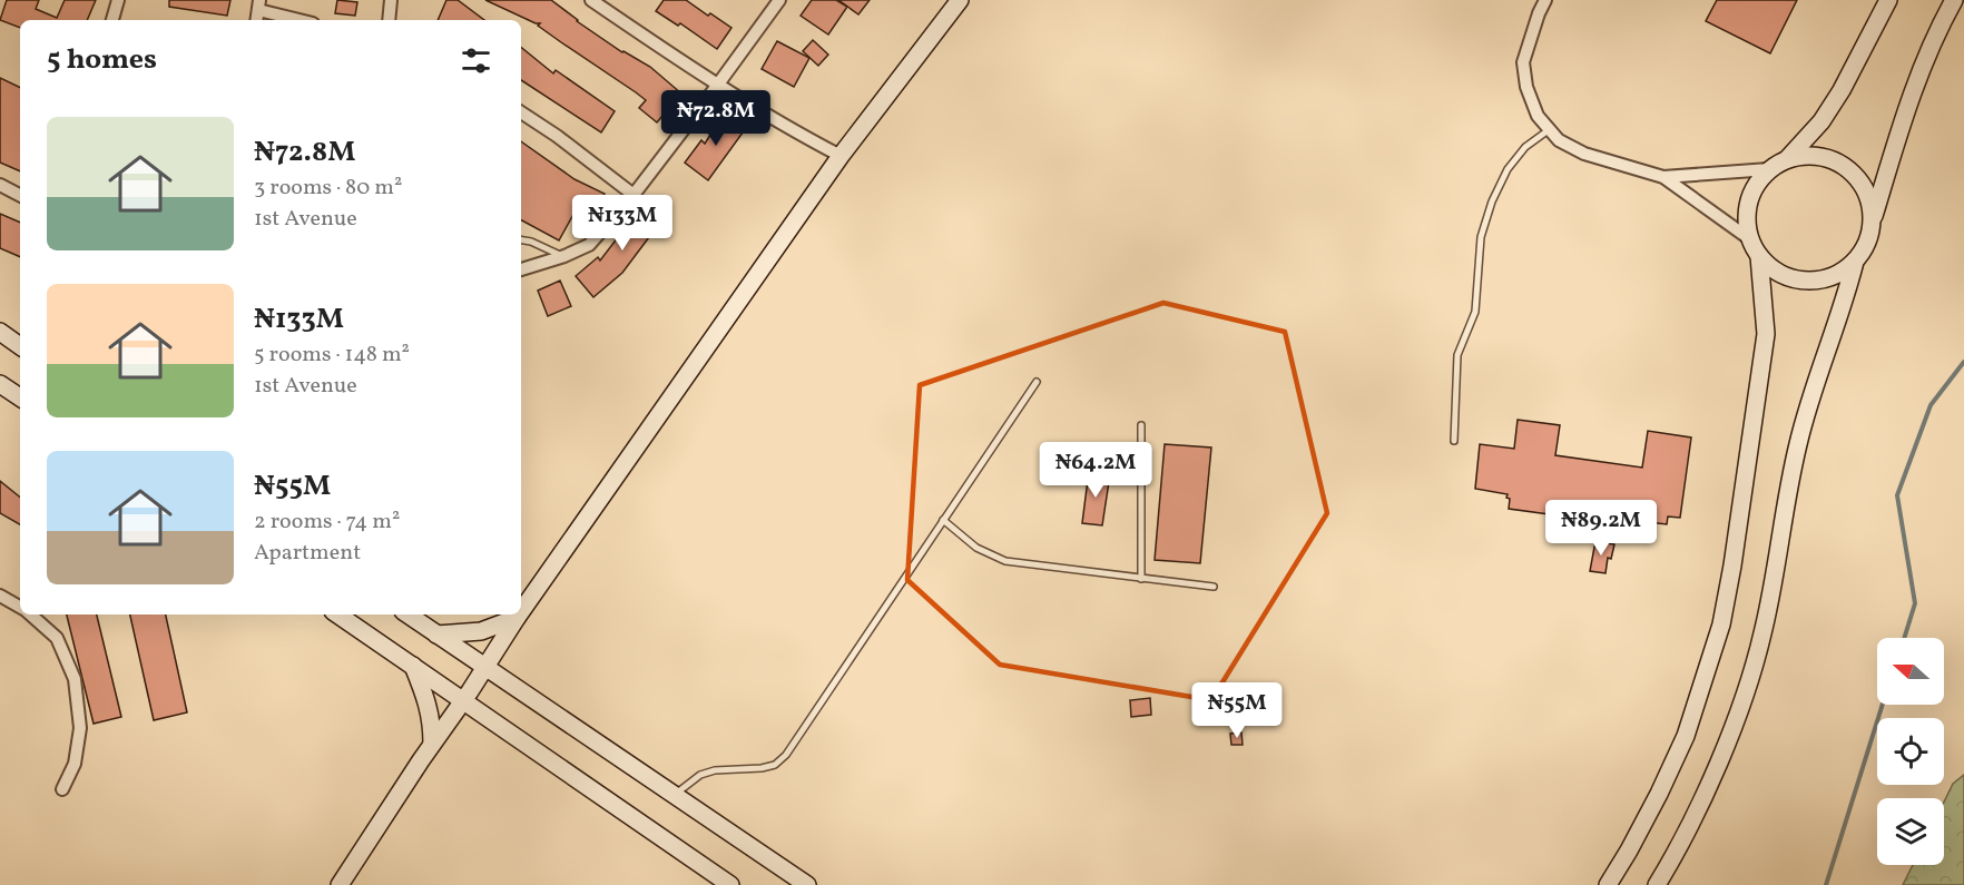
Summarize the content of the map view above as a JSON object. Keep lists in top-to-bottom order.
{
  "north": "left",
  "page": {
    "heading": "5 homes",
    "price": [
      "₦72.8M",
      "₦133M",
      "₦64.2M",
      "₦89.2M",
      "₦55M"
    ],
    "list": [
      {
        "name": "₦72.8M",
        "note": "3 rooms · 80 m² · 1st Avenue"
      },
      {
        "name": "₦133M",
        "note": "5 rooms · 148 m² · 1st Avenue"
      },
      {
        "name": "₦55M",
        "note": "2 rooms · 74 m² · Apartment"
      }
    ]
  }
}
